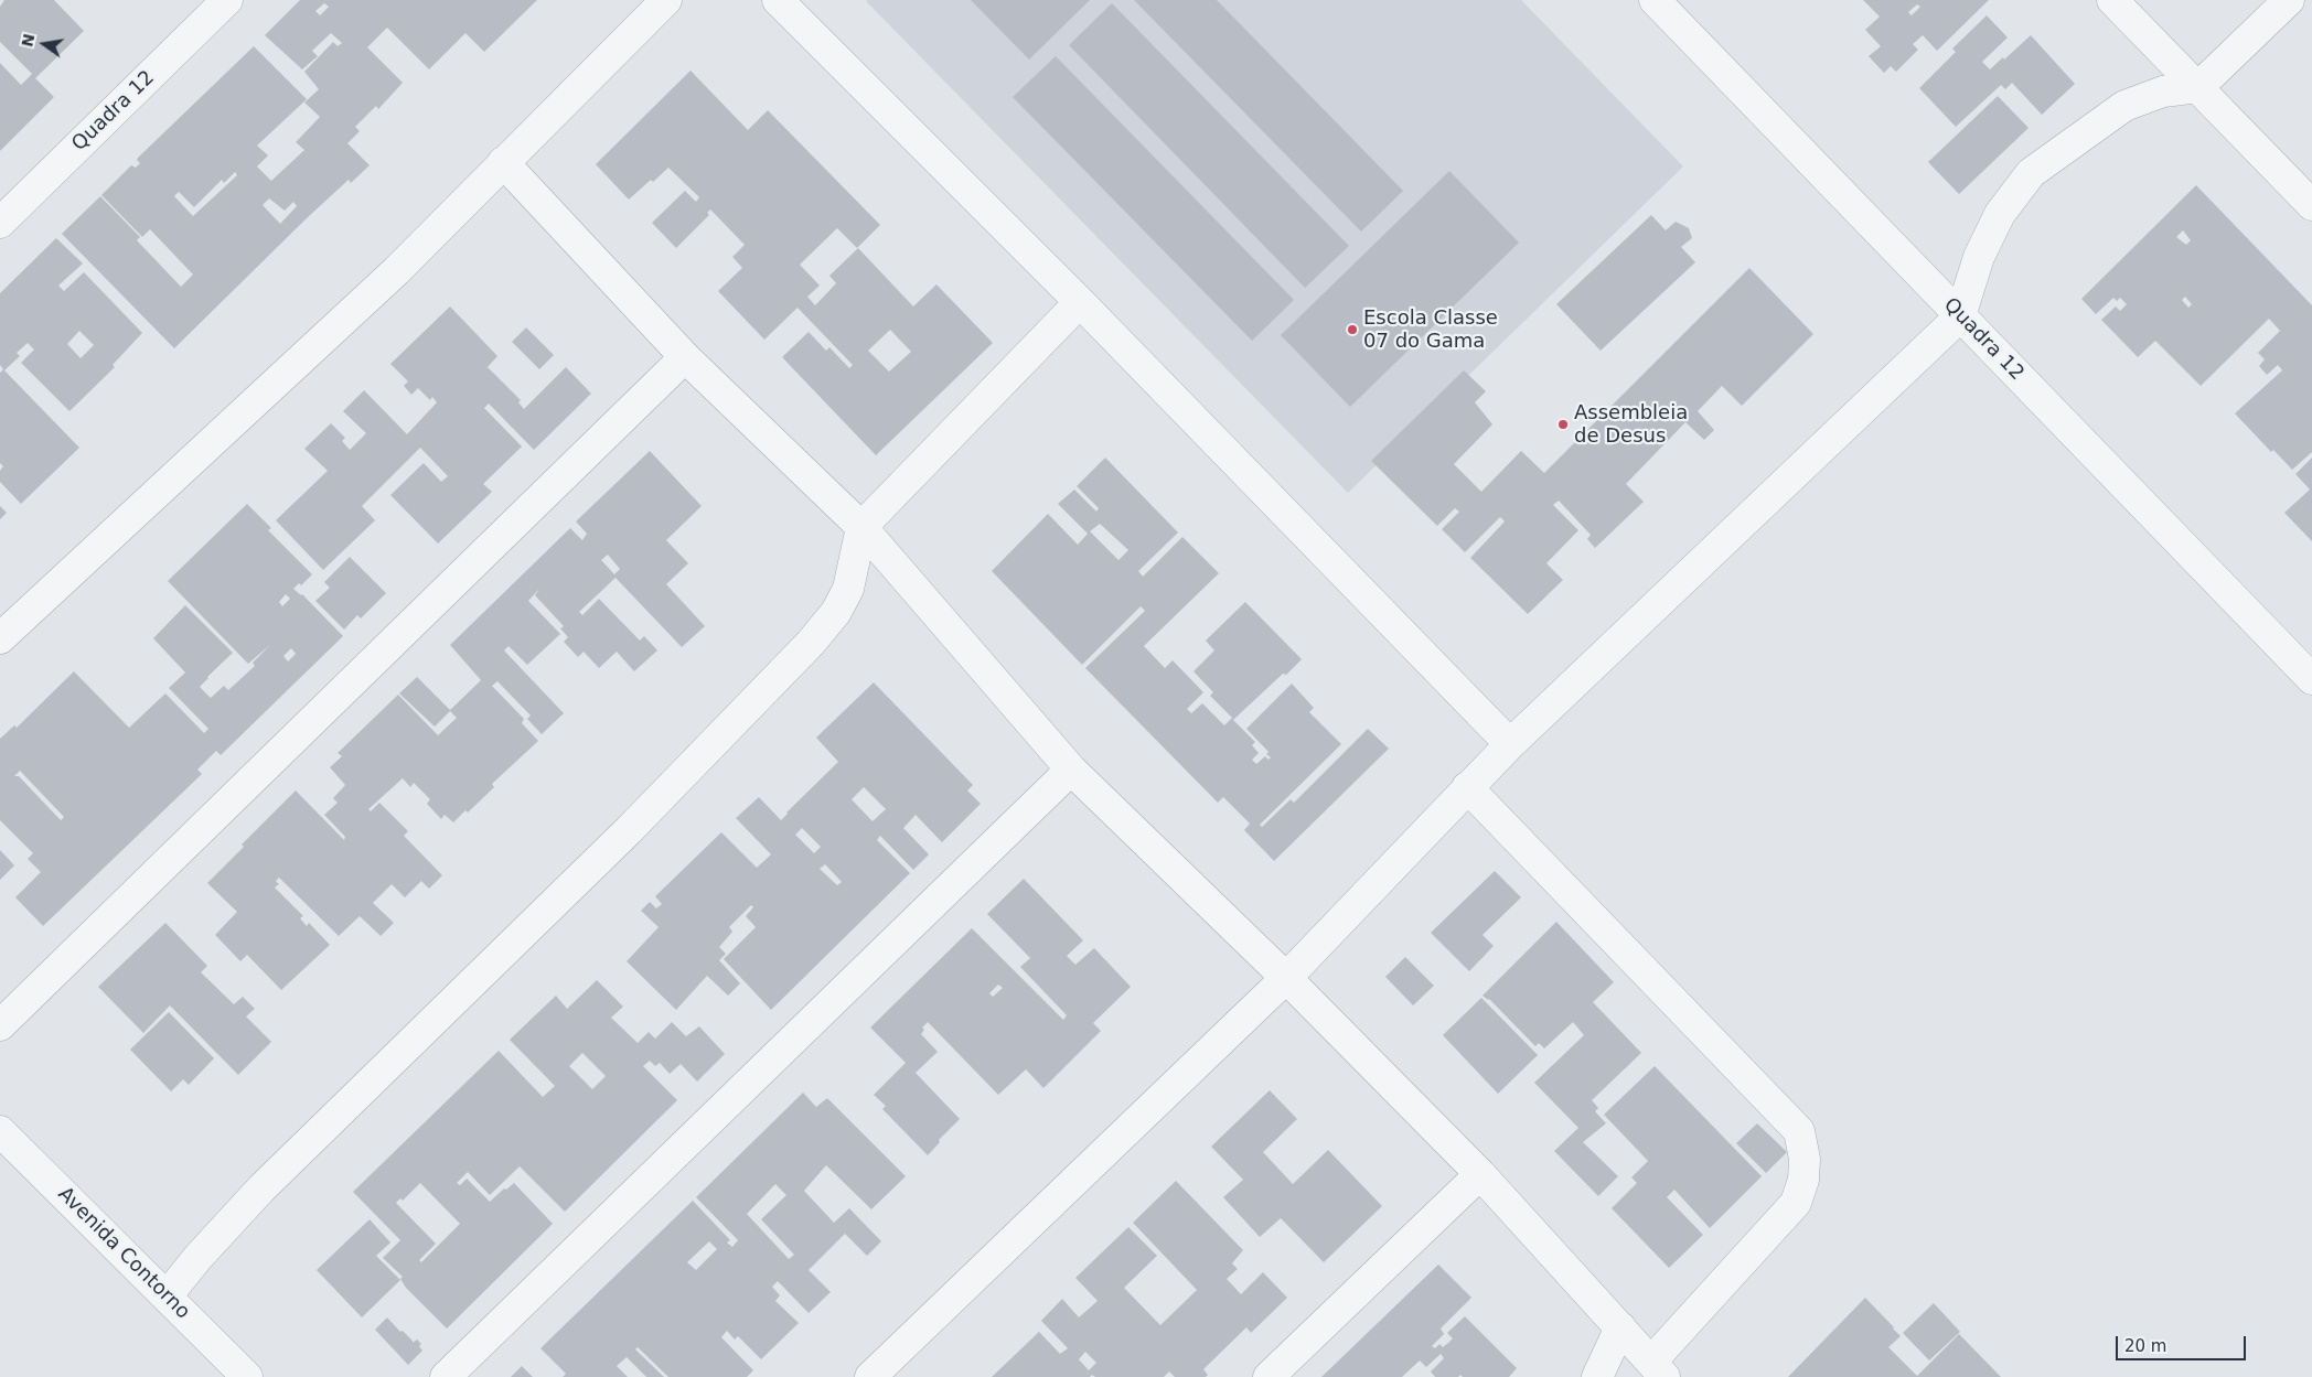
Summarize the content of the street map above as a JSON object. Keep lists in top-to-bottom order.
{
  "streets": {
    "street": ["Quadra 12", "Avenida Contorno"]
  },
  "places": ["Escola Classe 07 do Gama", "Assembleia de Desus"],
  "scale_bar": "20 m",
  "north": "left"
}
